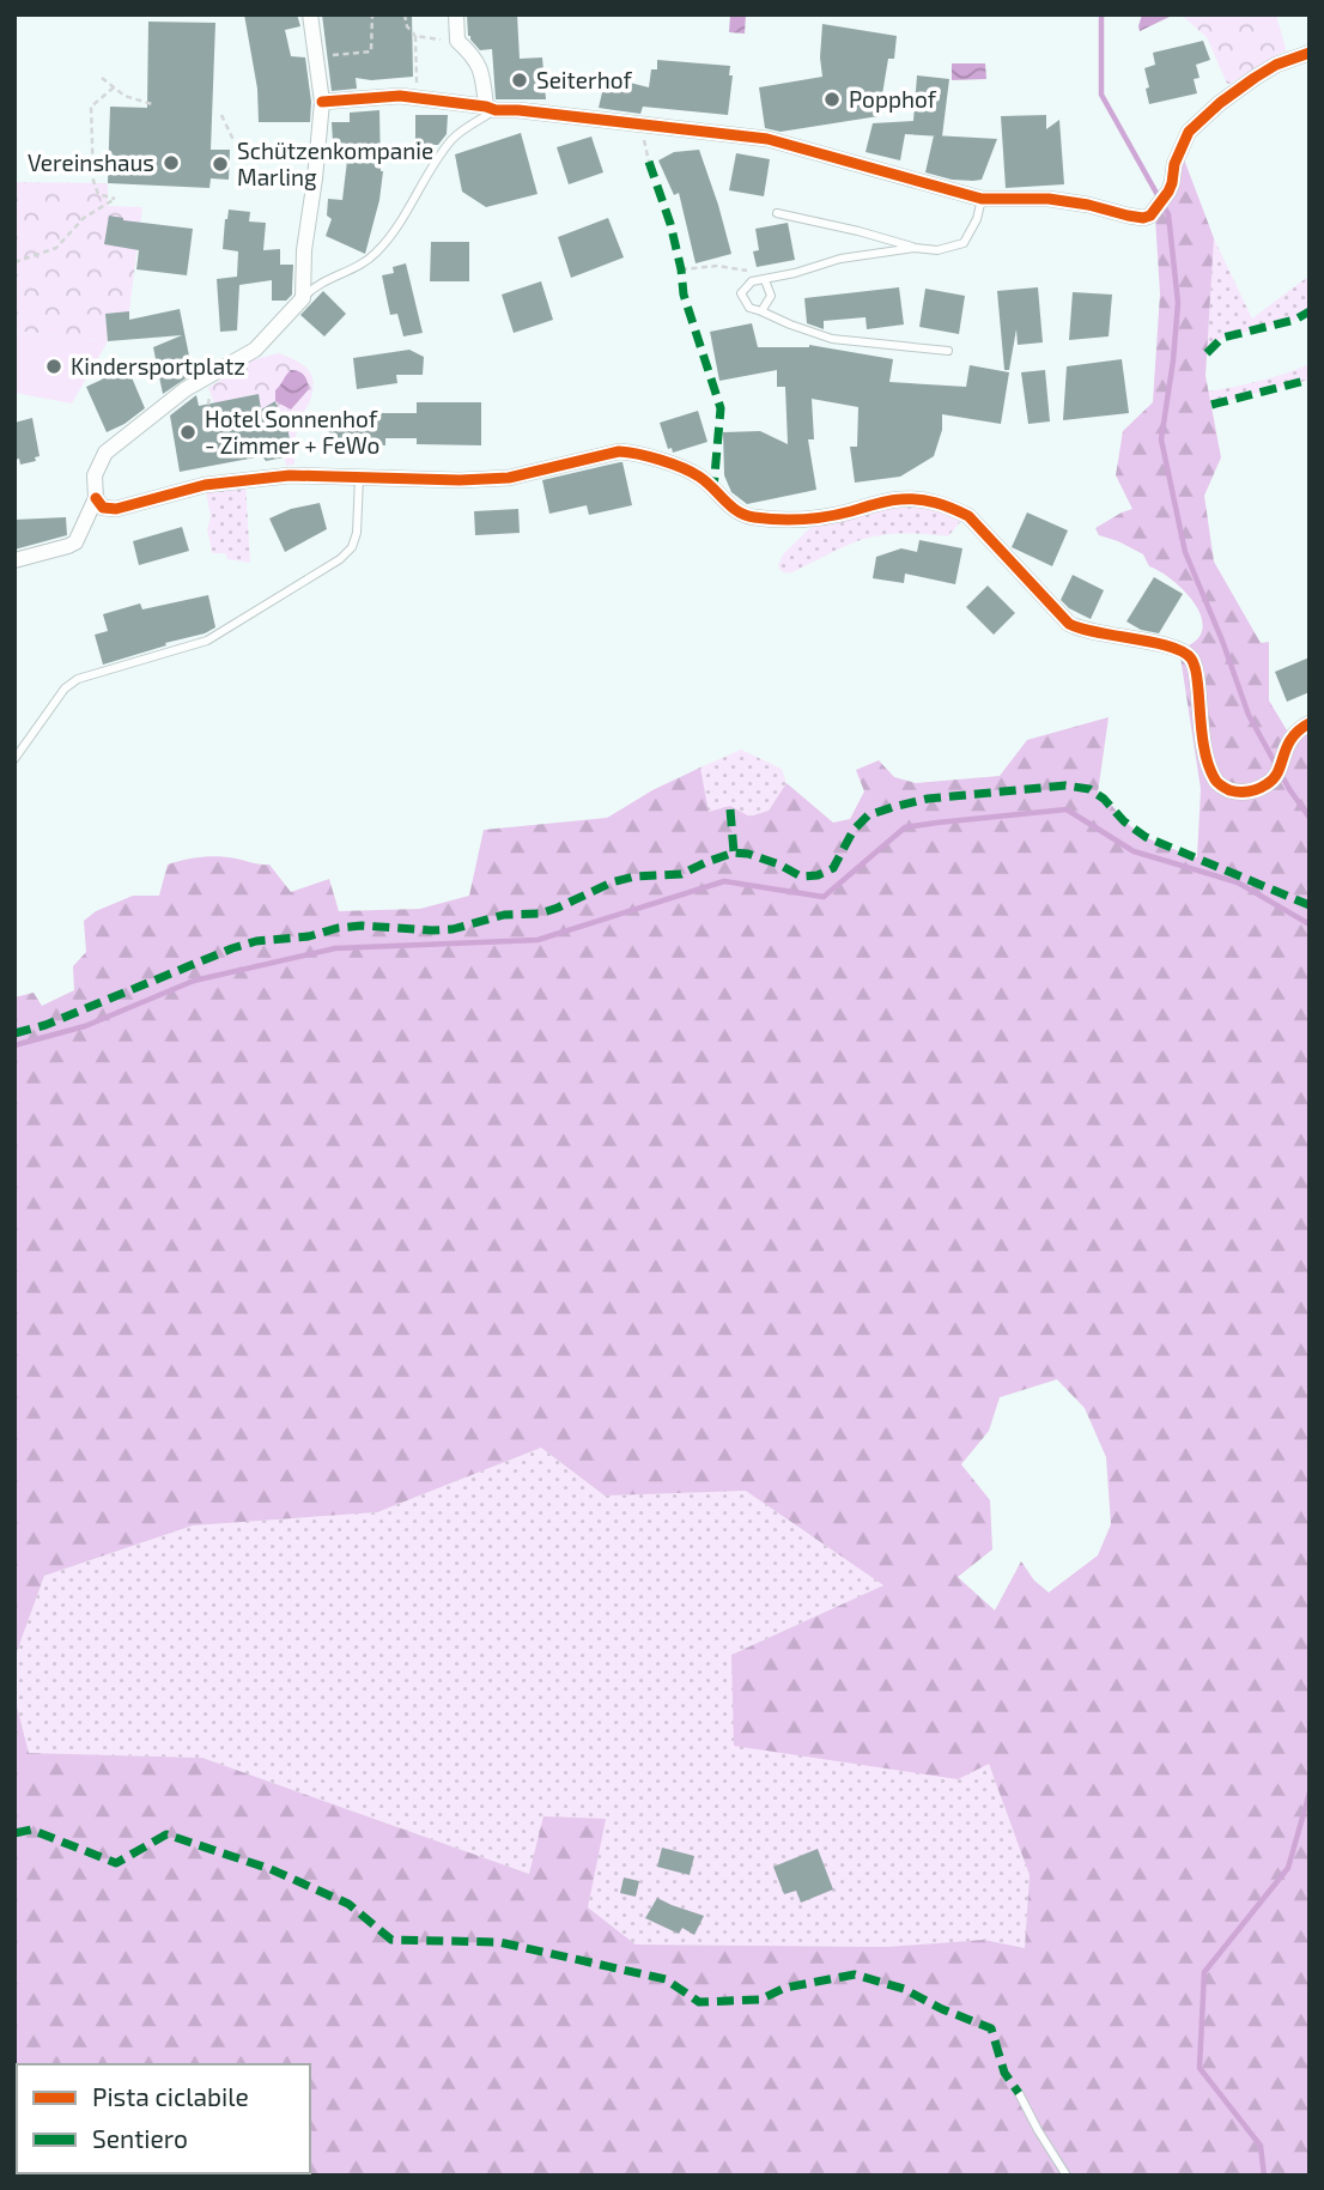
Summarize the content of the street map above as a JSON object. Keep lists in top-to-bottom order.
{
  "places": [
    "Seiterhof",
    "Popphof",
    "Vereinshaus",
    "Schützenkompanie Marling",
    "Kindersportplatz",
    "Hotel Sonnenhof - Zimmer + FeWo"
  ],
  "legend": ["Pista ciclabile", "Sentiero"]
}
